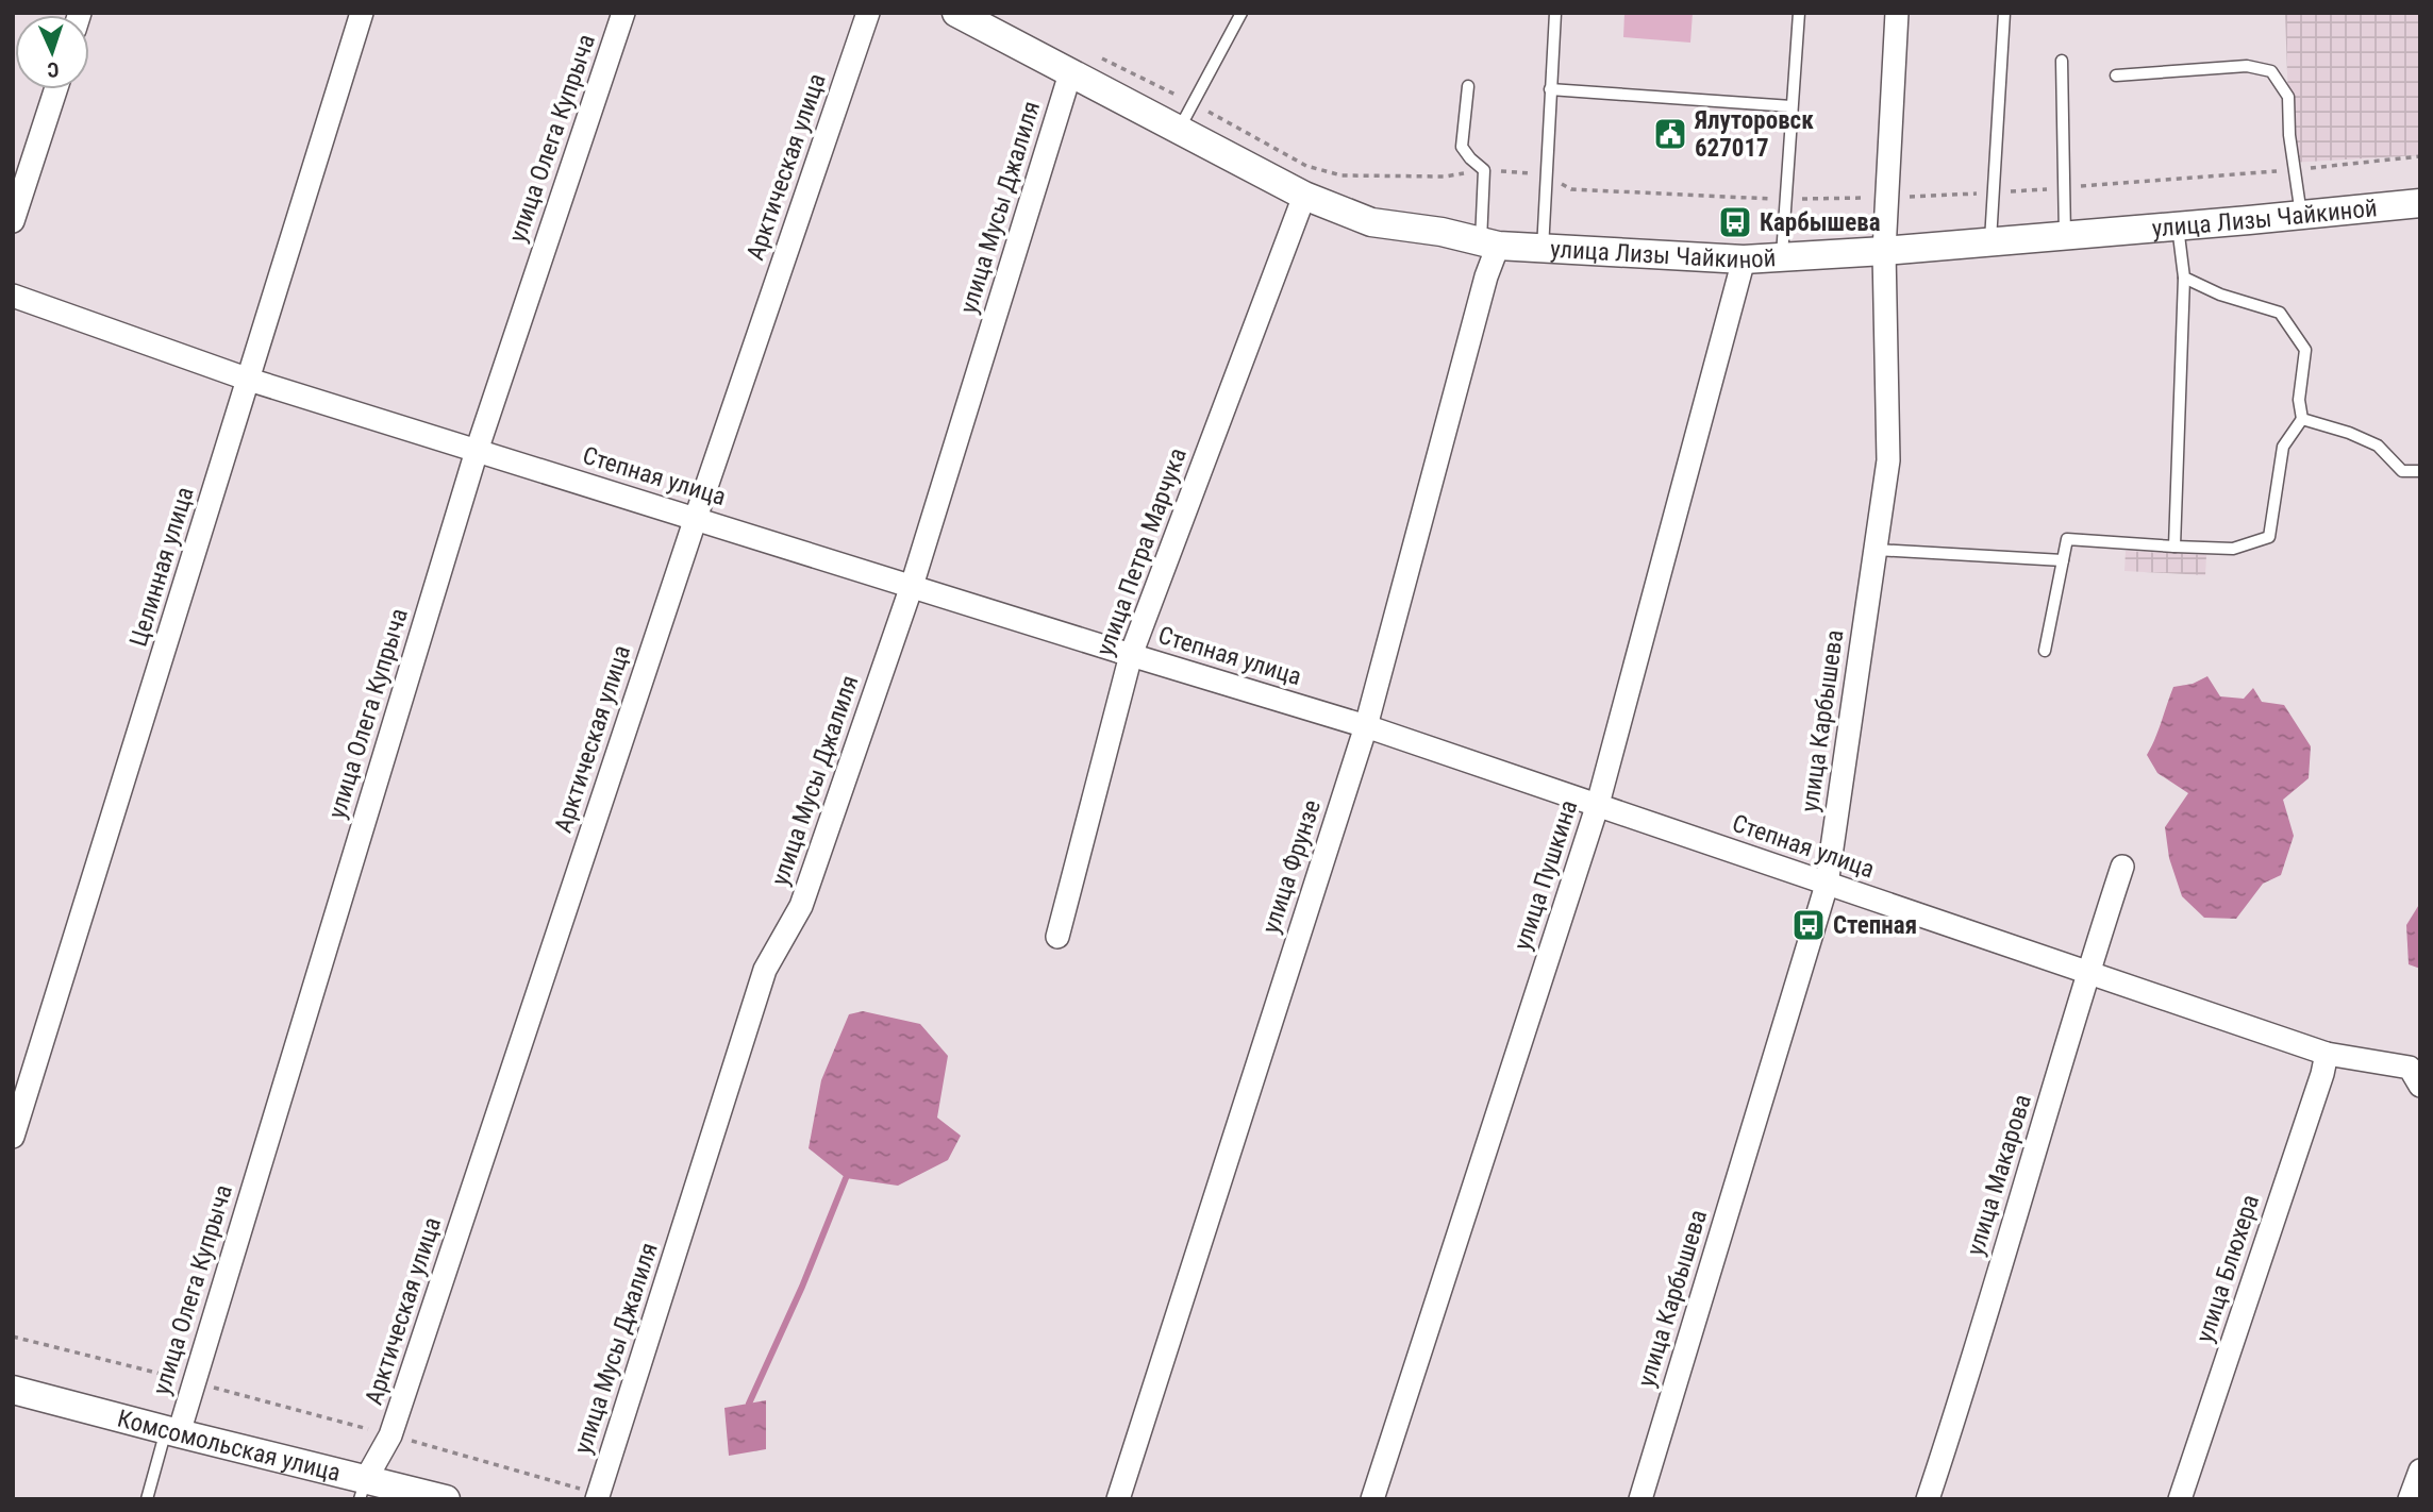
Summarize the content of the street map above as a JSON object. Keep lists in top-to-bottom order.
{
  "streets": {
    "street": [
      "улица Олега Купрыча",
      "Арктическая улица",
      "улица Мусы Джалиля",
      "улица Лизы Чайкиной",
      "Степная улица",
      "улица Петра Марчука",
      "Целинная улица",
      "улица Карбышева",
      "улица Фрунзе",
      "улица Пушкина",
      "улица Макарова",
      "улица Блюхера",
      "Комсомольская улица"
    ]
  },
  "crossings": [
    ["улица Олега Купрыча", "Степная улица"],
    ["улица Олега Купрыча", "Комсомольская улица"],
    ["Арктическая улица", "Степная улица"],
    ["Арктическая улица", "Комсомольская улица"],
    ["улица Мусы Джалиля", "улица Лизы Чайкиной"],
    ["улица Мусы Джалиля", "Степная улица"],
    ["улица Лизы Чайкиной", "улица Петра Марчука"],
    ["улица Лизы Чайкиной", "улица Карбышева"],
    ["улица Лизы Чайкиной", "улица Фрунзе"],
    ["улица Лизы Чайкиной", "улица Пушкина"],
    ["Степная улица", "улица Петра Марчука"],
    ["Степная улица", "Целинная улица"],
    ["Степная улица", "улица Карбышева"],
    ["Степная улица", "улица Фрунзе"],
    ["Степная улица", "улица Пушкина"],
    ["Степная улица", "улица Макарова"],
    ["Степная улица", "улица Блюхера"]
  ],
  "places": {
    "public building": ["Ялуторовск 627017"],
    "bus stop": ["Карбышева", "Степная"]
  },
  "north": "bottom"
}
